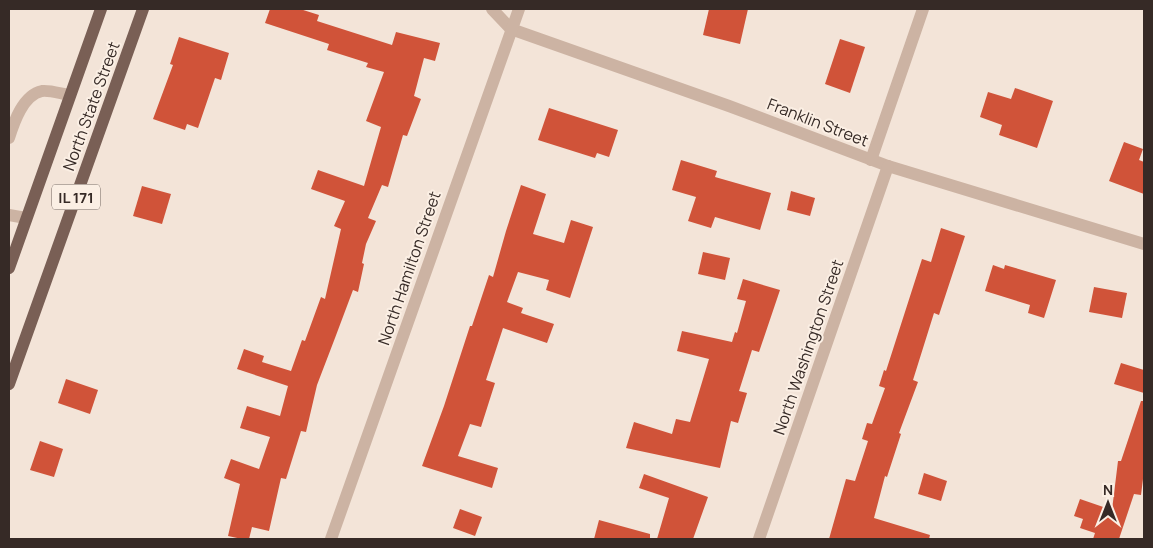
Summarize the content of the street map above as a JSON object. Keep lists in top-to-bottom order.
{
  "streets": {
    "main road": ["North State Street", "IL 171"],
    "street": ["Franklin Street", "North Hamilton Street", "North Washington Street"]
  },
  "crossings": [
    ["Franklin Street", "North Hamilton Street"],
    ["Franklin Street", "North Washington Street"]
  ],
  "north": "top"
}
